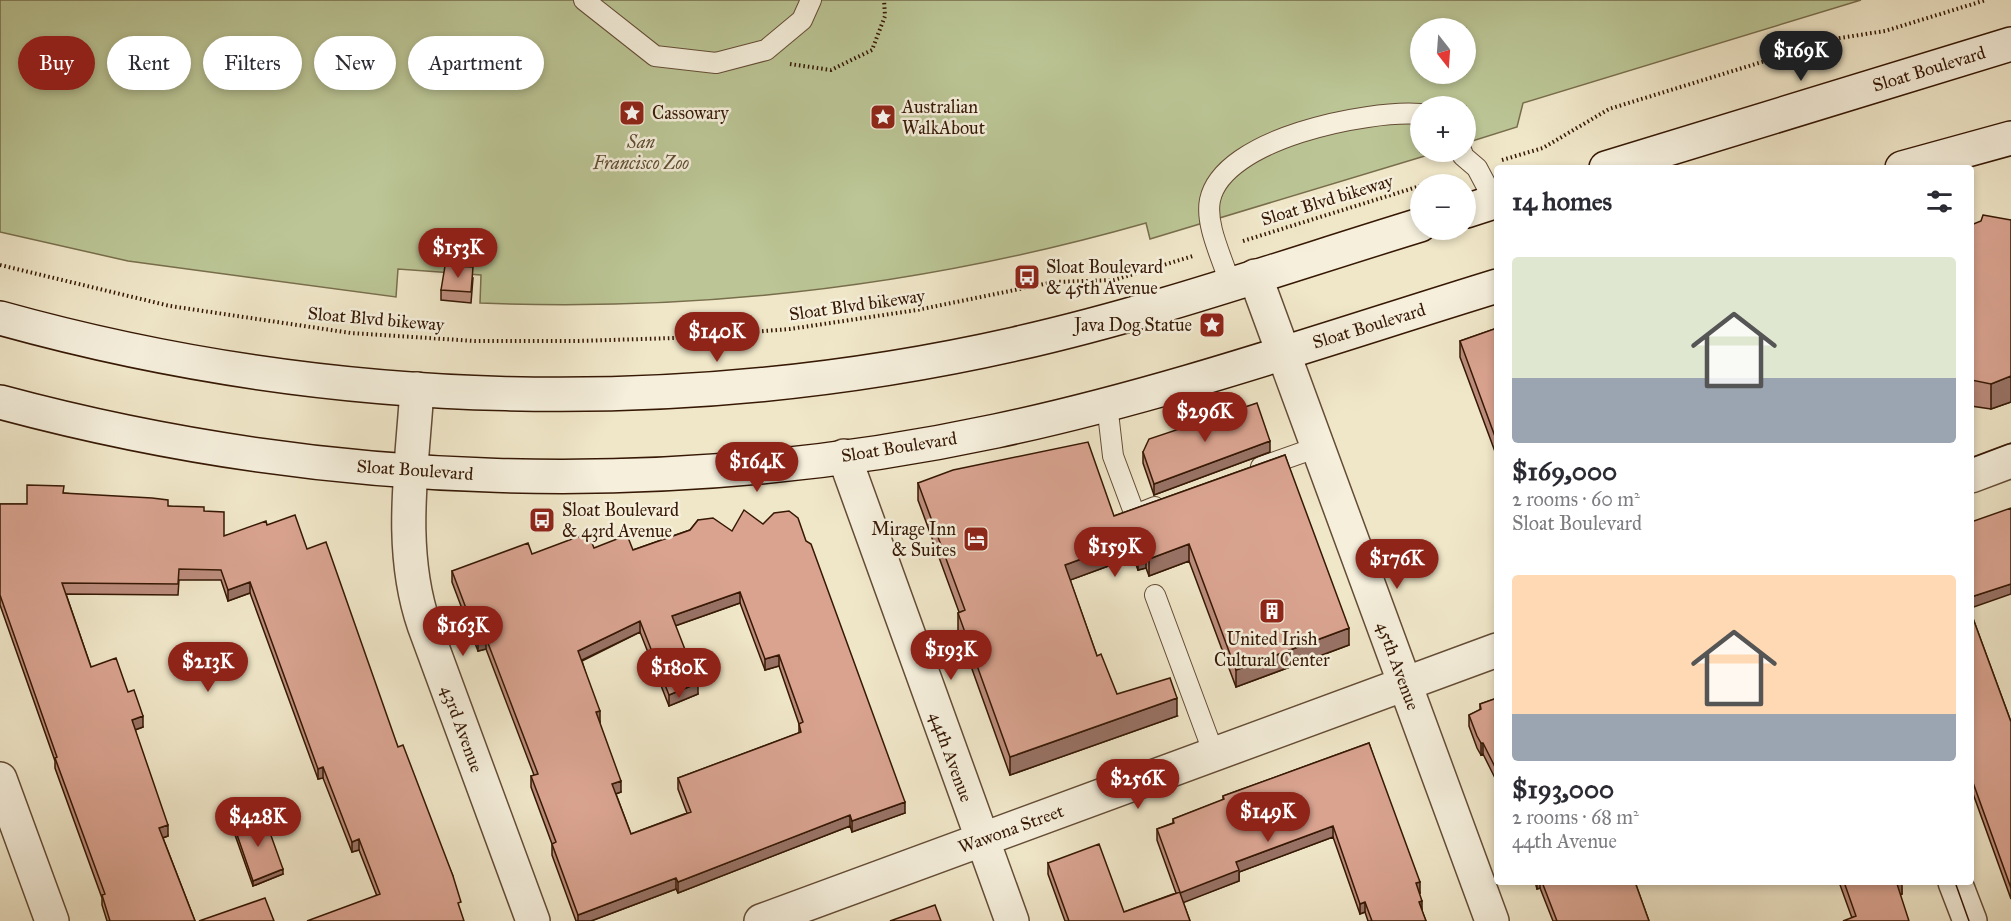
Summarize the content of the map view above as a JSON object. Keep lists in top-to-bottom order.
{
  "streets": {
    "street": [
      "Sloat Boulevard",
      "45th Avenue",
      "43rd Avenue",
      "44th Avenue",
      "Wawona Street"
    ],
    "path": ["Sloat Blvd bikeway"]
  },
  "crossings": [
    ["Sloat Boulevard", "45th Avenue"],
    ["Sloat Boulevard", "43rd Avenue"],
    ["Sloat Boulevard", "44th Avenue"],
    ["45th Avenue", "Wawona Street"],
    ["44th Avenue", "Wawona Street"]
  ],
  "parks": ["San Francisco Zoo"],
  "places": {
    "place": ["Cassowary", "Australian WalkAbout", "Java Dog Statue"],
    "bus stop": ["Sloat Boulevard & 45th Avenue", "Sloat Boulevard & 43rd Avenue"],
    "hotel": ["Mirage Inn & Suites"],
    "building": ["United Irish Cultural Center"]
  },
  "north": "bottom",
  "page": {
    "map_buttons": ["+", "−"],
    "price": [
      "$169K",
      "$153K",
      "$140K",
      "$296K",
      "$164K",
      "$159K",
      "$176K",
      "$163K",
      "$193K",
      "$213K",
      "$180K",
      "$256K",
      "$149K",
      "$428K"
    ],
    "chip": [
      "Buy",
      "Rent",
      "Filters",
      "New",
      "Apartment"
    ],
    "heading": "14 homes",
    "list": [
      {
        "name": "$169,000",
        "note": "2 rooms · 60 m² · Sloat Boulevard"
      },
      {
        "name": "$193,000",
        "note": "2 rooms · 68 m² · 44th Avenue"
      }
    ]
  }
}
